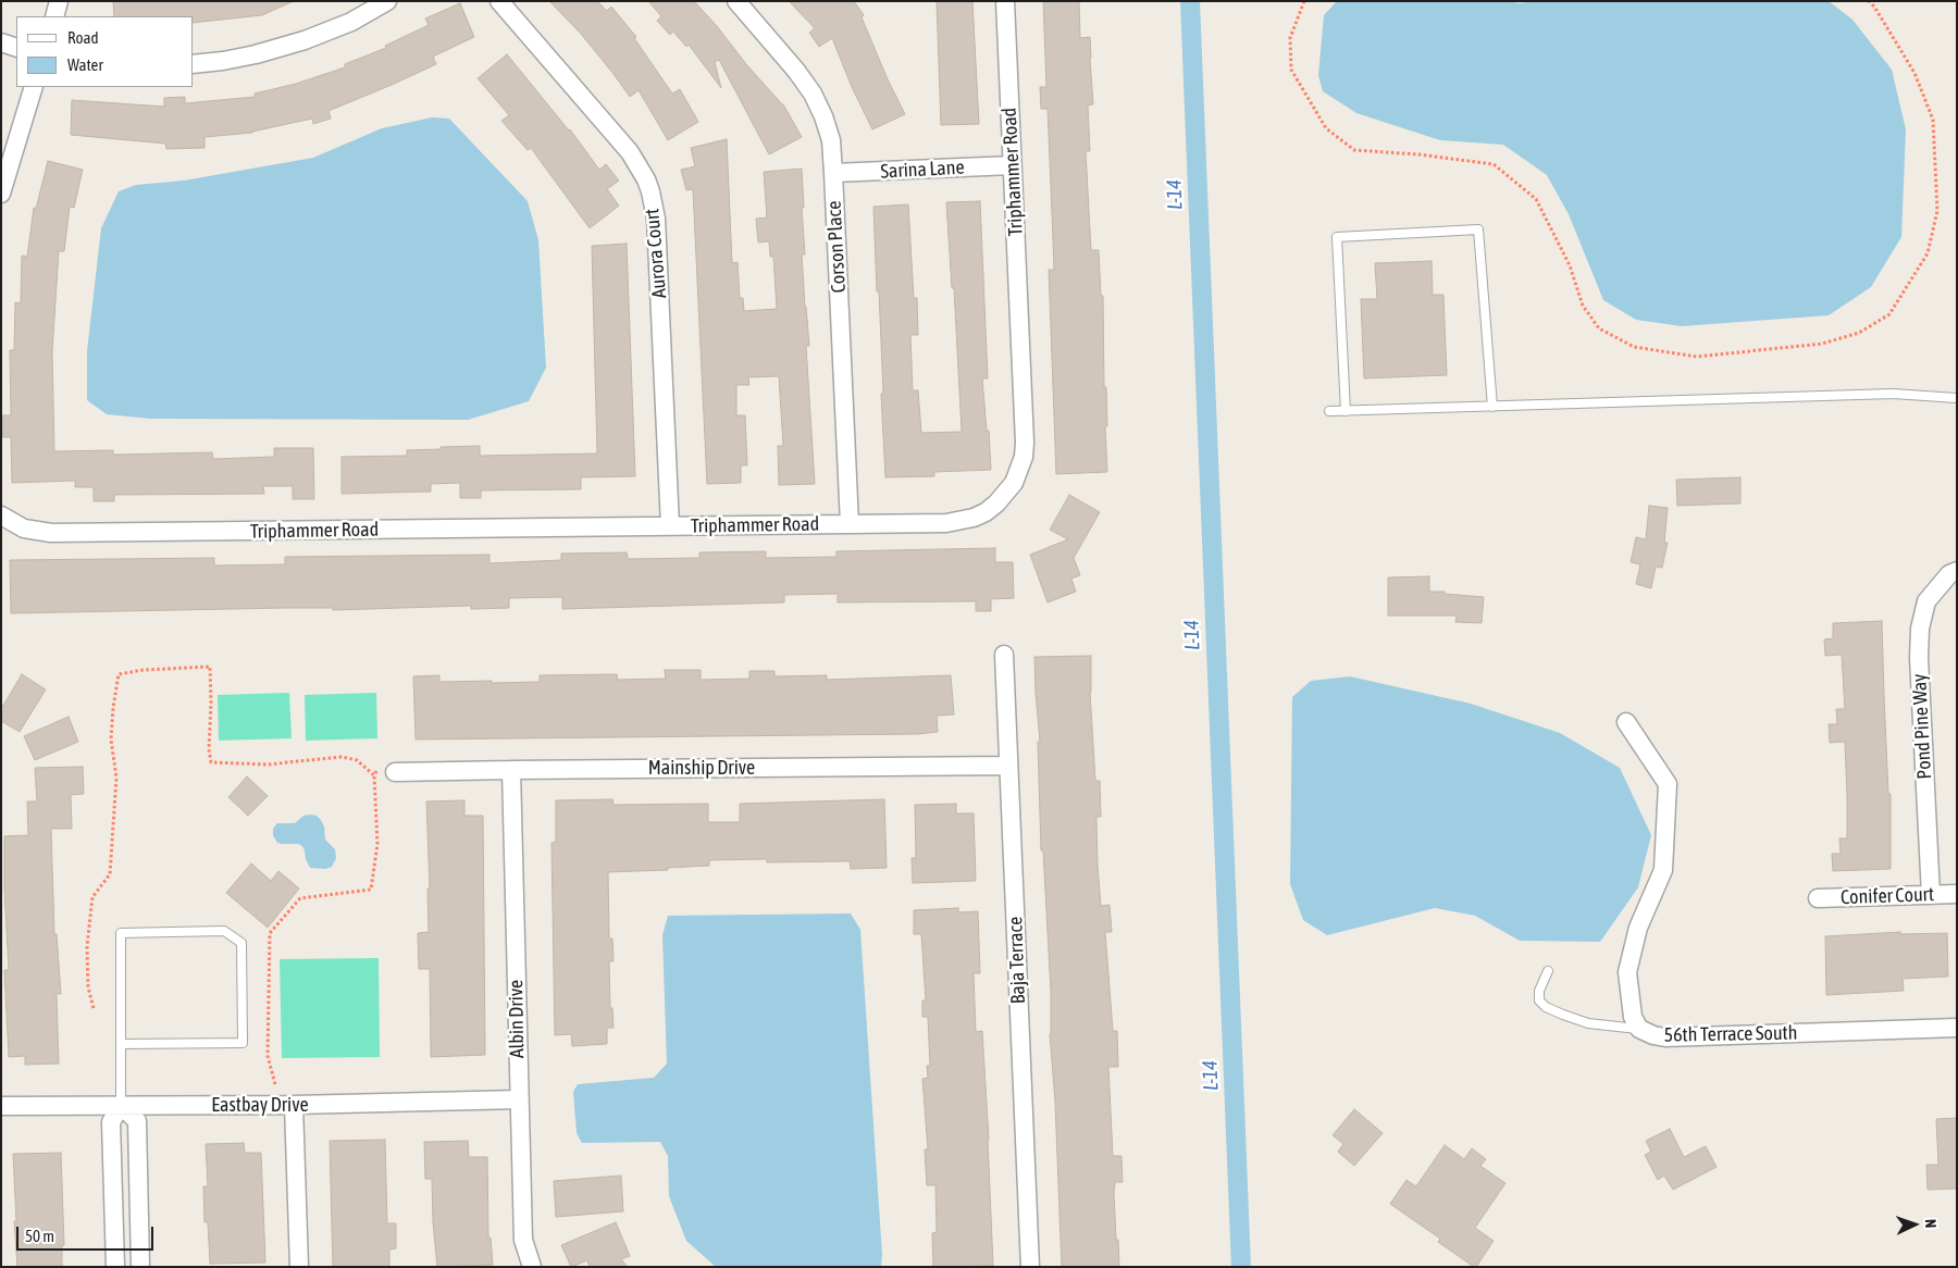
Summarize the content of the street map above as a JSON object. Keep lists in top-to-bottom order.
{
  "streets": {
    "street": [
      "Sarina Lane",
      "Triphammer Road",
      "Corson Place",
      "Aurora Court",
      "Pond Pine Way",
      "Mainship Drive",
      "Conifer Court",
      "Baja Terrace",
      "Albin Drive",
      "56th Terrace South",
      "Eastbay Drive"
    ]
  },
  "crossings": [
    ["Sarina Lane", "Triphammer Road"],
    ["Sarina Lane", "Corson Place"],
    ["Triphammer Road", "Corson Place"],
    ["Triphammer Road", "Aurora Court"],
    ["Pond Pine Way", "Conifer Court"],
    ["Mainship Drive", "Baja Terrace"],
    ["Mainship Drive", "Albin Drive"],
    ["Albin Drive", "Eastbay Drive"]
  ],
  "water": ["L-14"],
  "legend": ["Road", "Water"],
  "scale_bar": "50 m",
  "north": "right"
}
